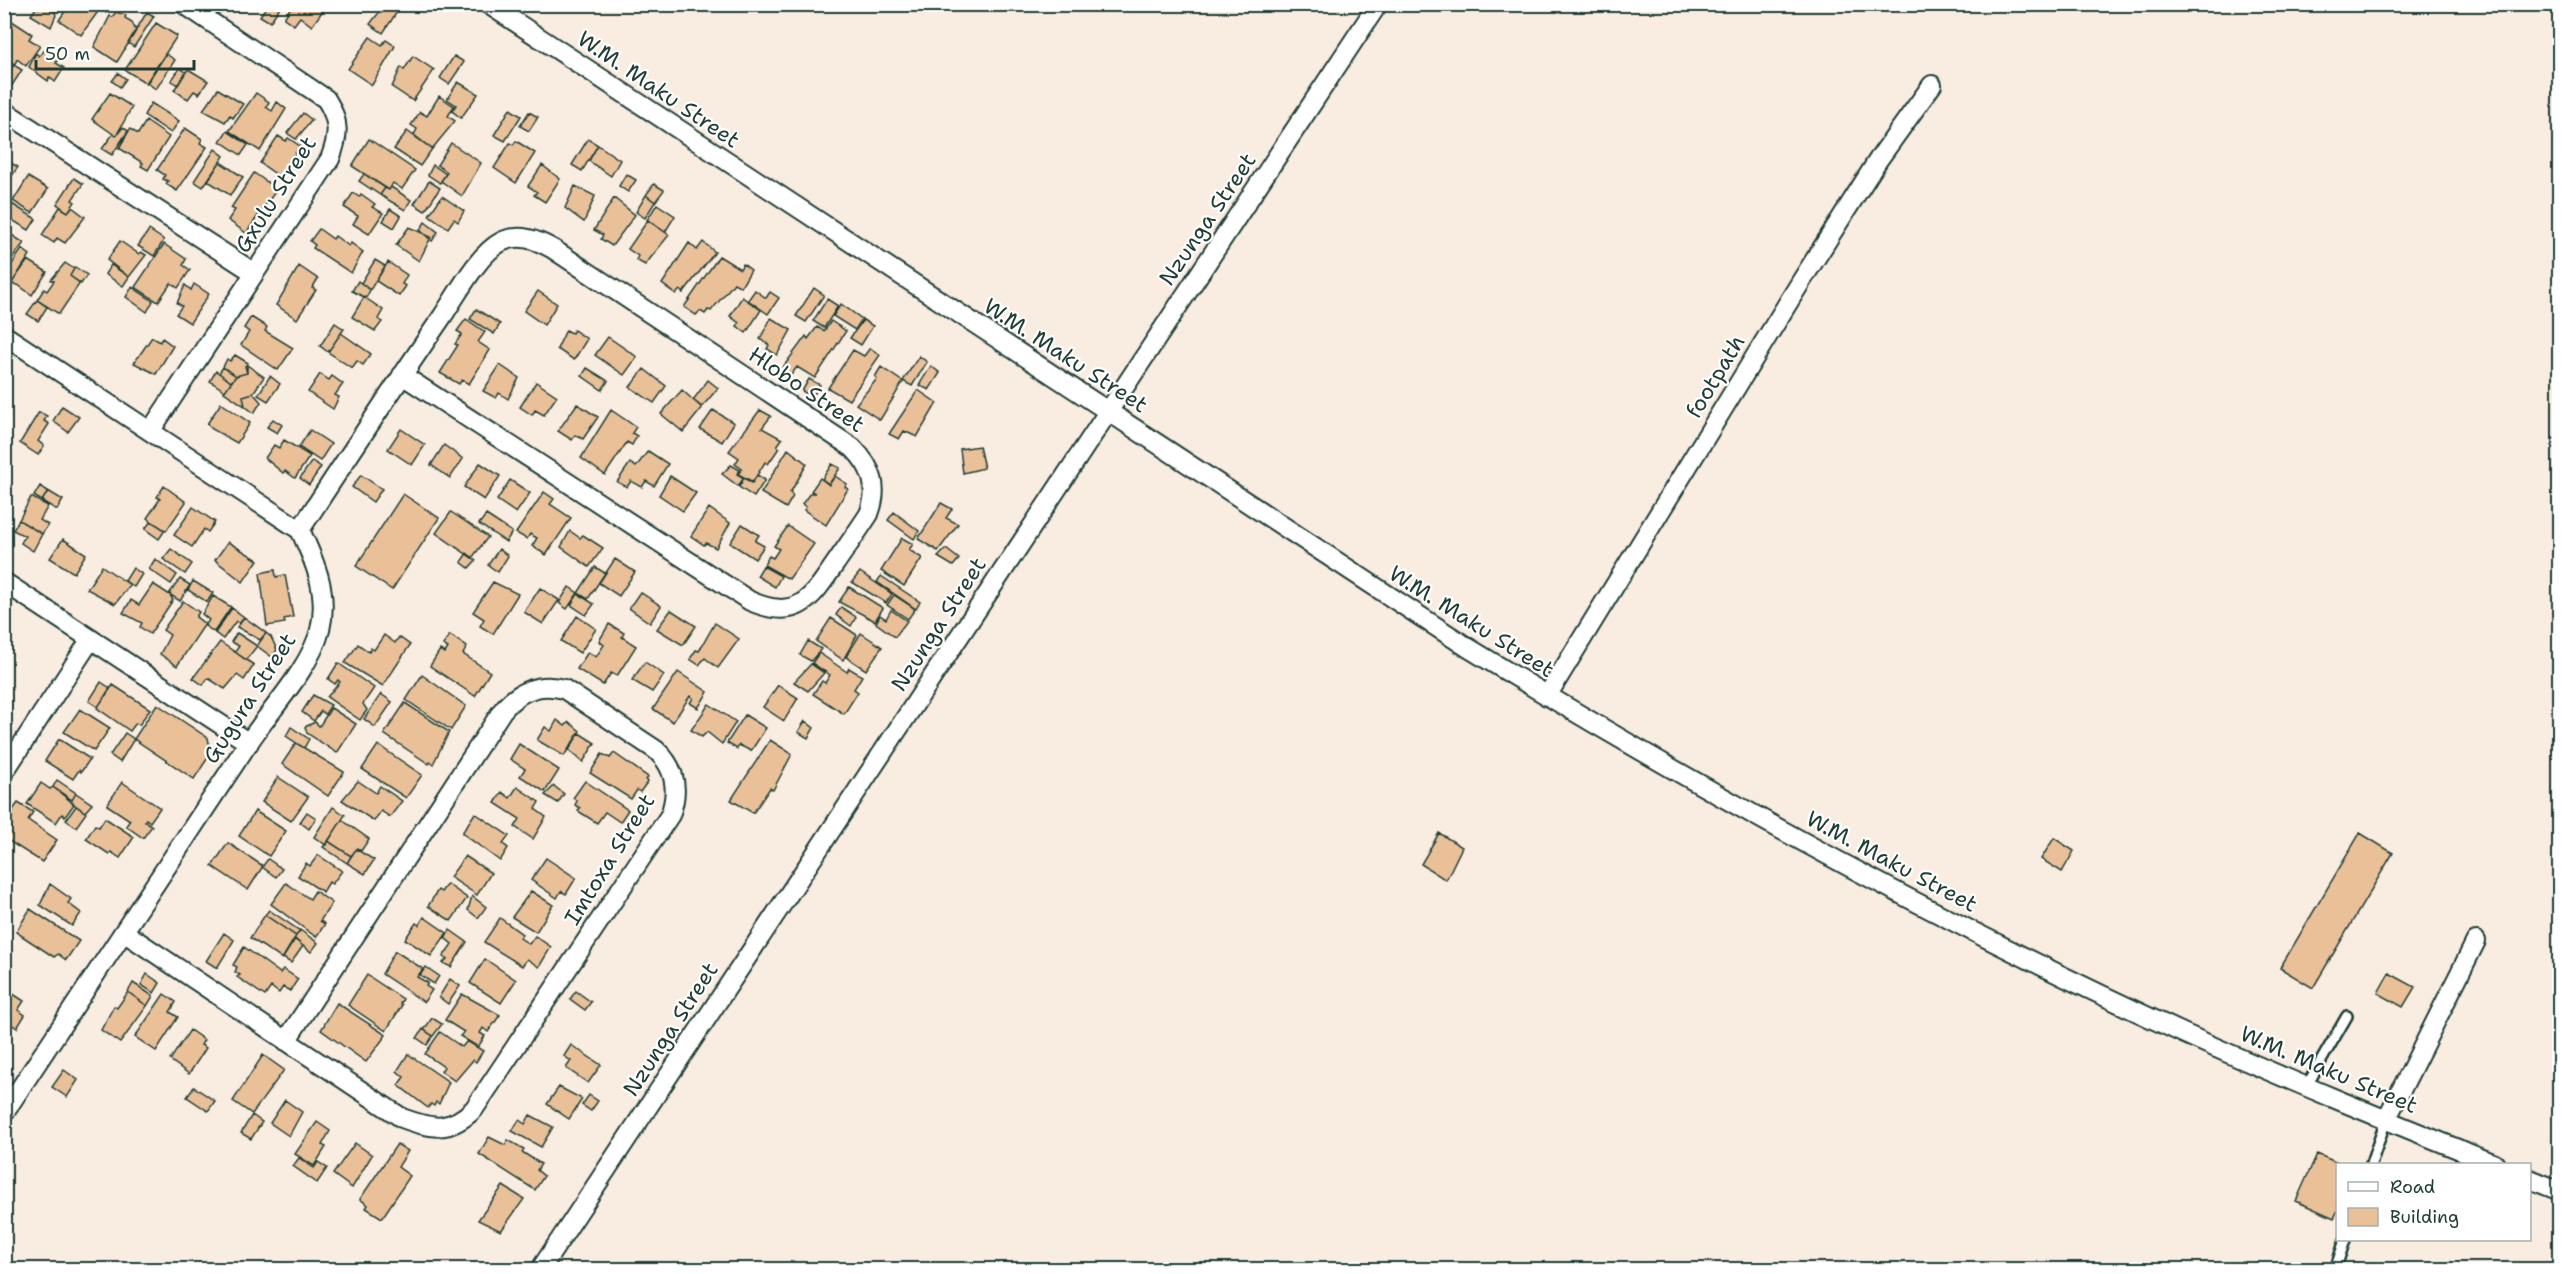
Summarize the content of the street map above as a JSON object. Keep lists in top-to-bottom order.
{
  "streets": {
    "street": [
      "W.M. Maku Street",
      "Gxulu Street",
      "Nzunga Street",
      "footpath",
      "Hlobo Street",
      "Gugura Street",
      "Imtoxa Street"
    ]
  },
  "crossings": [
    ["W.M. Maku Street", "Nzunga Street"],
    ["W.M. Maku Street", "footpath"],
    ["Hlobo Street", "Gugura Street"],
    ["Gugura Street", "Imtoxa Street"]
  ],
  "legend": ["Road", "Building"],
  "scale_bar": "50 m"
}
